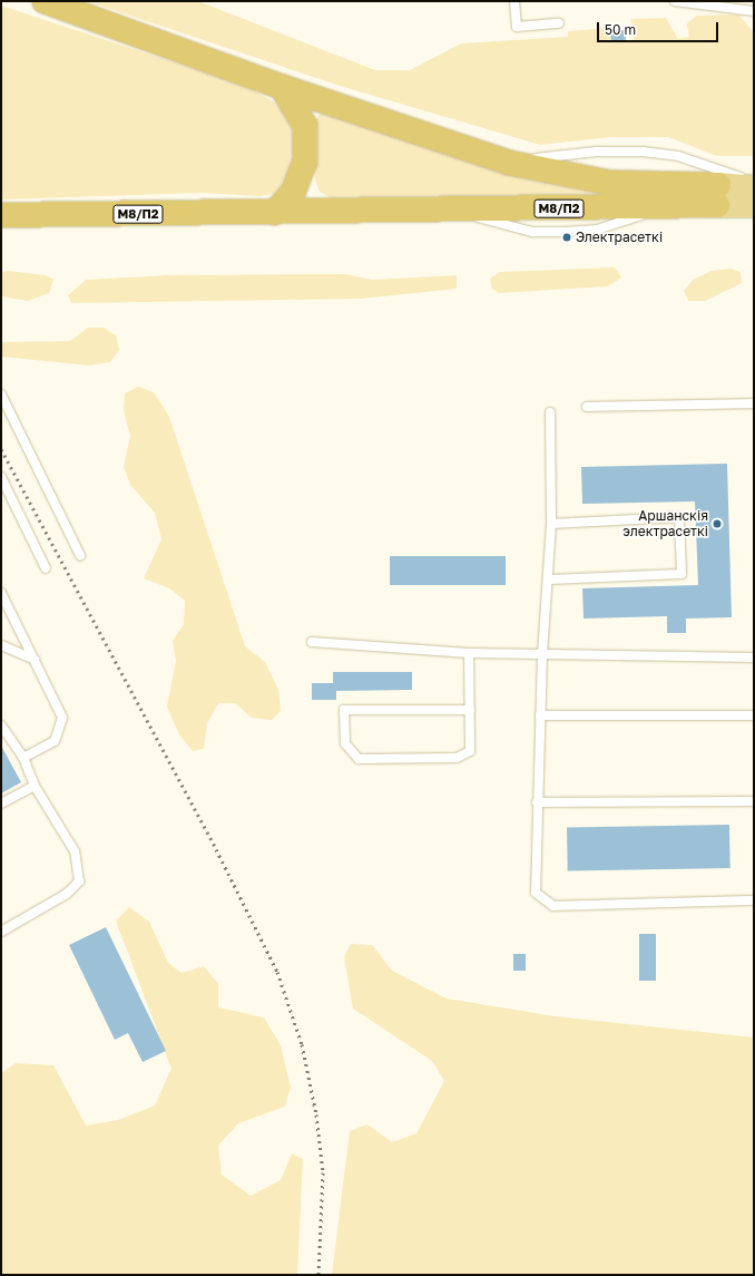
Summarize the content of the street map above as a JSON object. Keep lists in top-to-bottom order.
{
  "streets": {
    "highway": ["М8/П2"]
  },
  "places": ["Электрасеткі", "Аршанскія электрасеткі"],
  "scale_bar": "50 m"
}
